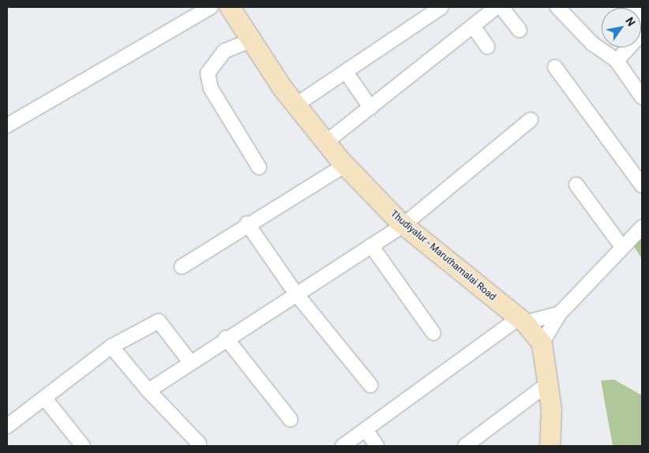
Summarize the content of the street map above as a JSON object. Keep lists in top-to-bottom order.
{
  "streets": {
    "main road": ["Thudiyalur - Maruthamalai Road"]
  },
  "north": "top right"
}
